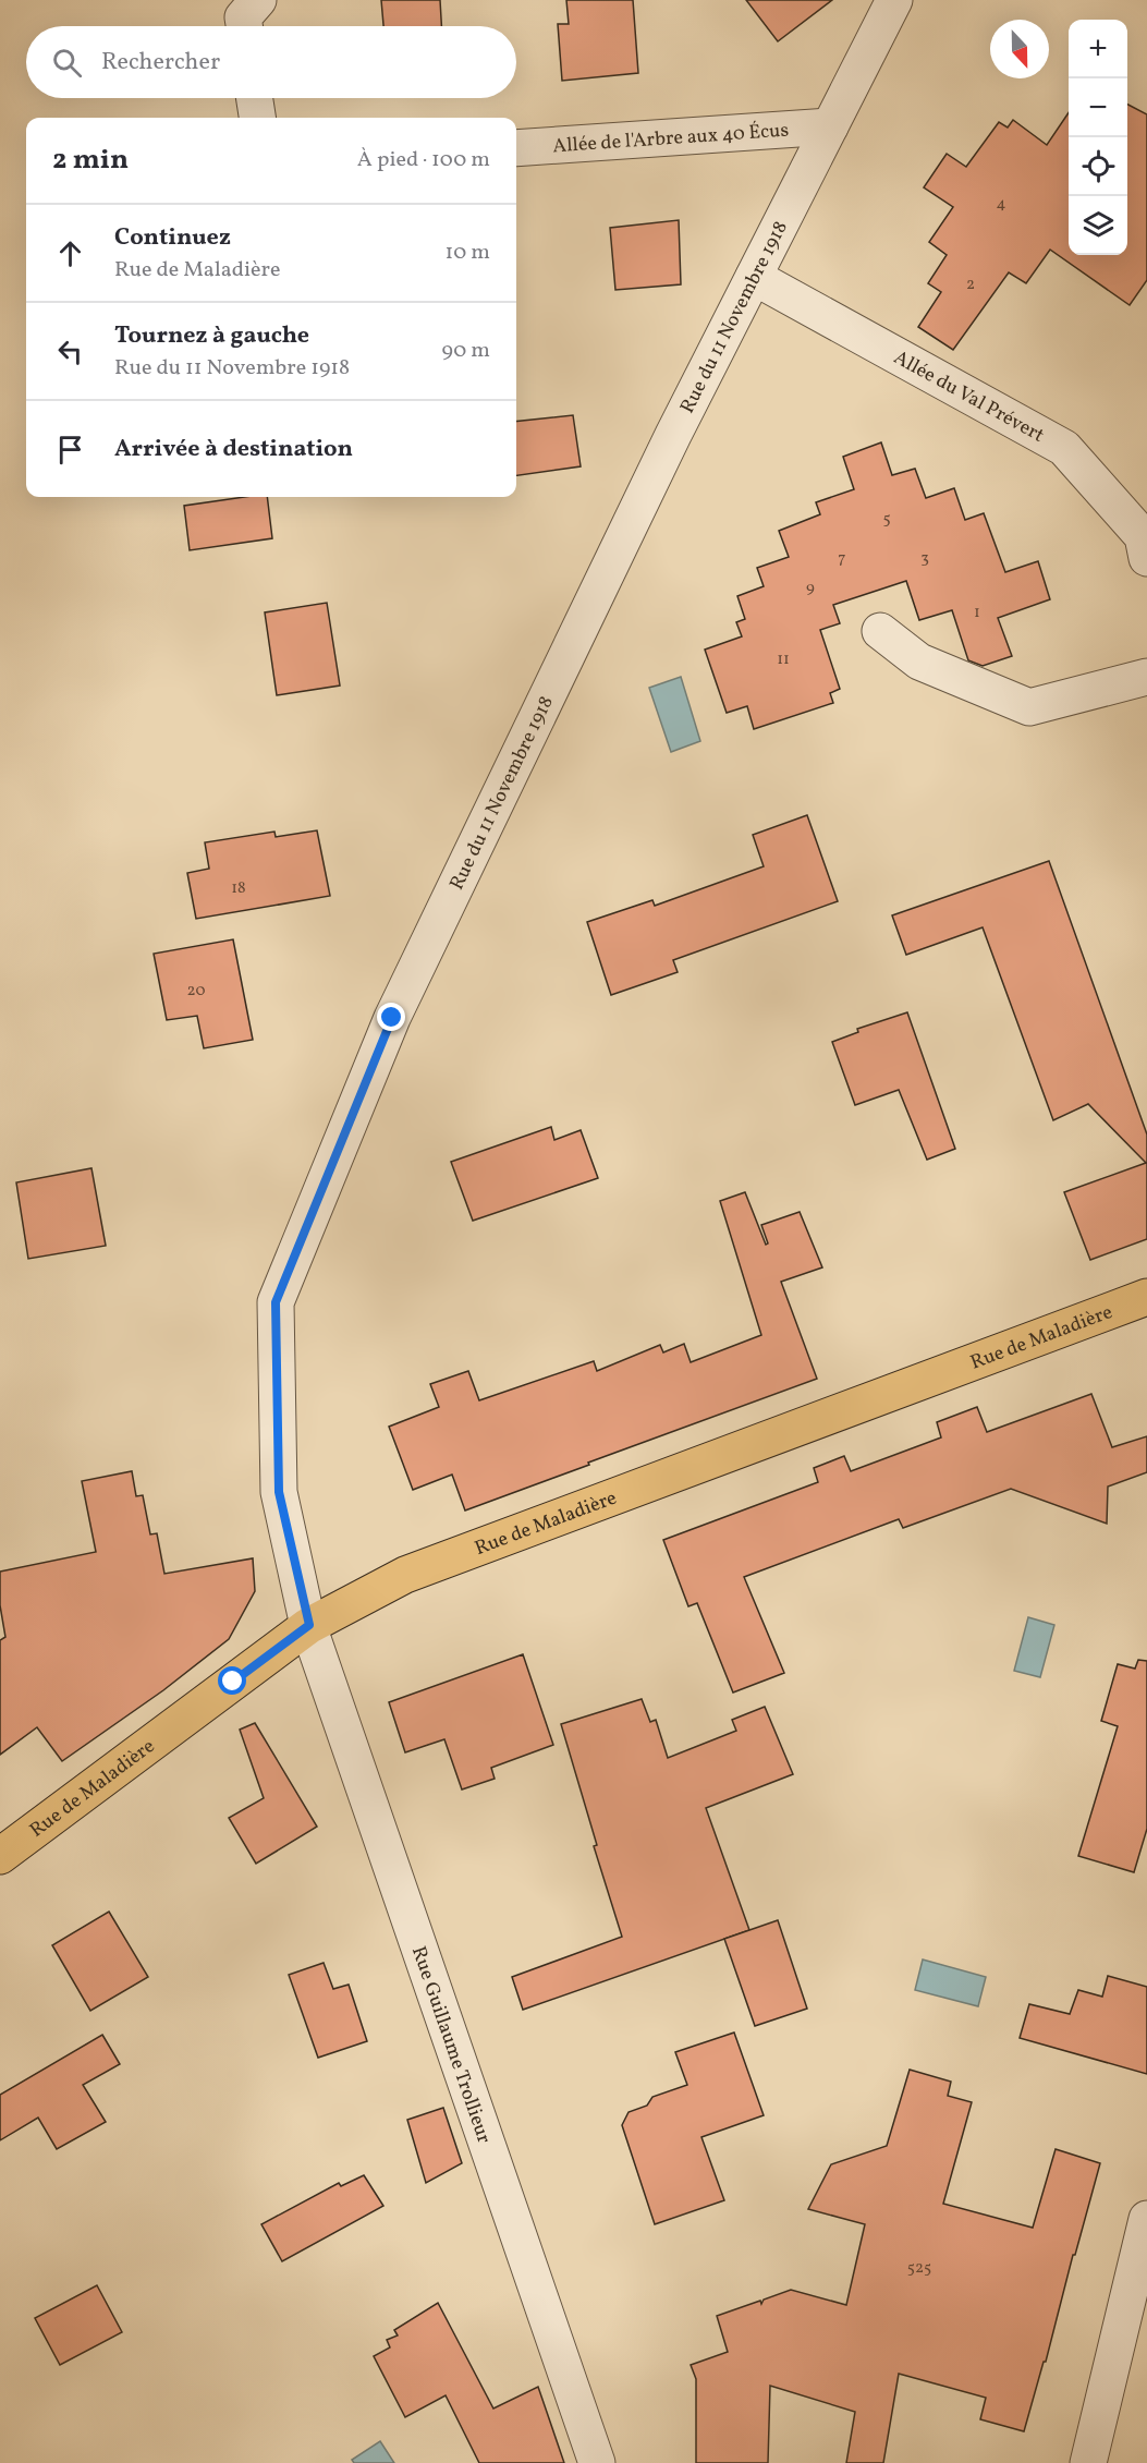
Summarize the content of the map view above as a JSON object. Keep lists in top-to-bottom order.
{
  "streets": {
    "main road": ["Rue de Maladière"],
    "street": [
      "Allée de l'Arbre aux 40 Écus",
      "Rue du 11 Novembre 1918",
      "Allée du Val Prévert",
      "Rue Guillaume Trollieur"
    ]
  },
  "crossings": [
    ["Allée de l'Arbre aux 40 Écus", "Rue du 11 Novembre 1918"],
    ["Rue du 11 Novembre 1918", "Allée du Val Prévert"],
    ["Rue du 11 Novembre 1918", "Rue de Maladière"],
    ["Rue du 11 Novembre 1918", "Rue Guillaume Trollieur"],
    ["Rue de Maladière", "Rue Guillaume Trollieur"]
  ],
  "house_numbers": [
    "4",
    "2",
    "5",
    "7",
    "3",
    "9",
    "1",
    "11",
    "18",
    "20",
    "525"
  ],
  "north": "bottom",
  "page": {
    "map_buttons": ["+", "−"],
    "search": "Rechercher",
    "heading": ["2 min", "À pied · 100 m"],
    "list": [
      ["Continuez", "Rue de Maladière", "10 m"],
      ["Tournez à gauche", "Rue du 11 Novembre 1918", "90 m"],
      "Arrivée à destination"
    ]
  }
}
